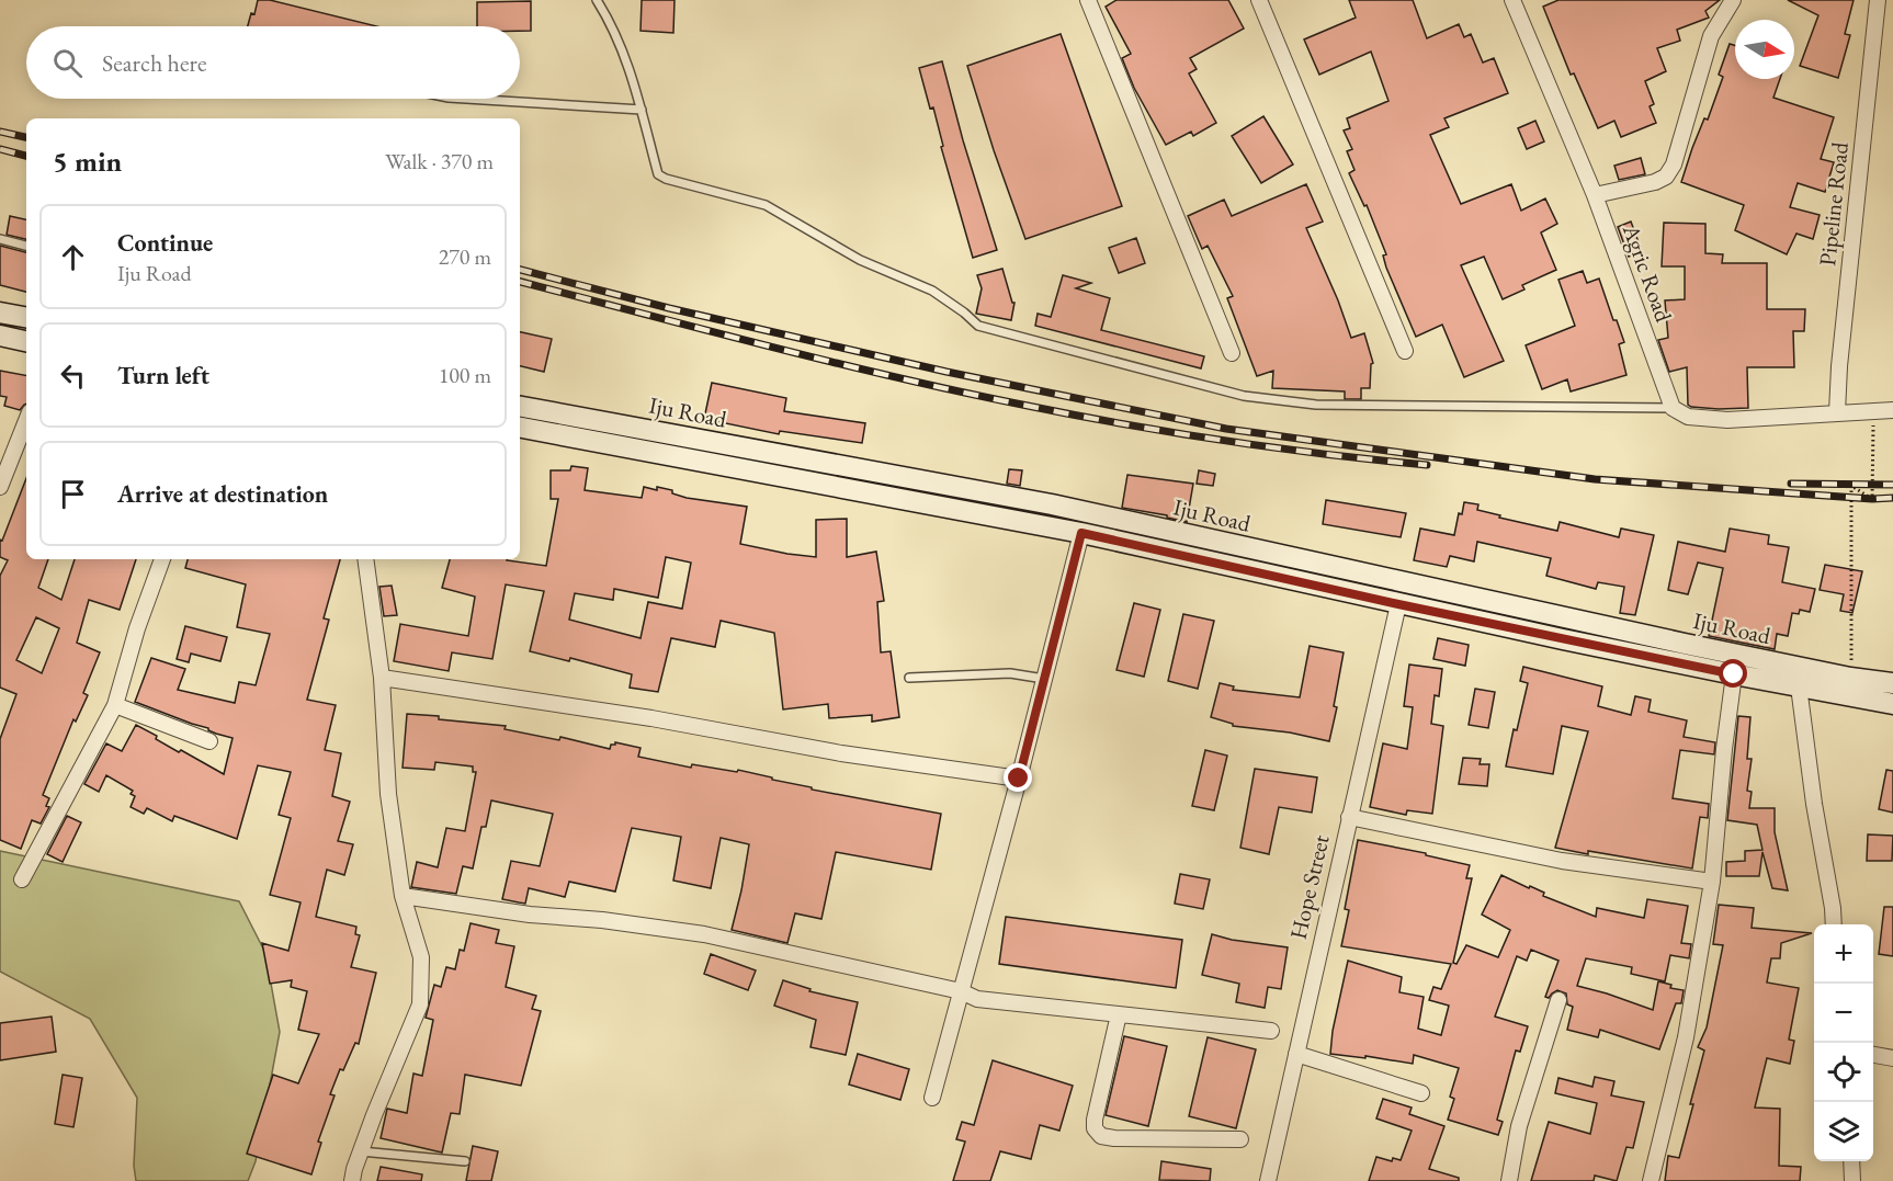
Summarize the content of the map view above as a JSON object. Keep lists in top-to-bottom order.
{
  "streets": {
    "main road": ["Iju Road"],
    "street": ["Pipeline Road", "Agric Road", "Hope Street"]
  },
  "crossings": [
    ["Iju Road", "Hope Street"]
  ],
  "north": "right",
  "page": {
    "search": "Search here",
    "heading": ["5 min", "Walk · 370 m"],
    "list": [
      ["Continue", "Iju Road", "270 m"],
      ["Turn left", "100 m"],
      "Arrive at destination"
    ],
    "map_buttons": ["+", "−"]
  }
}
